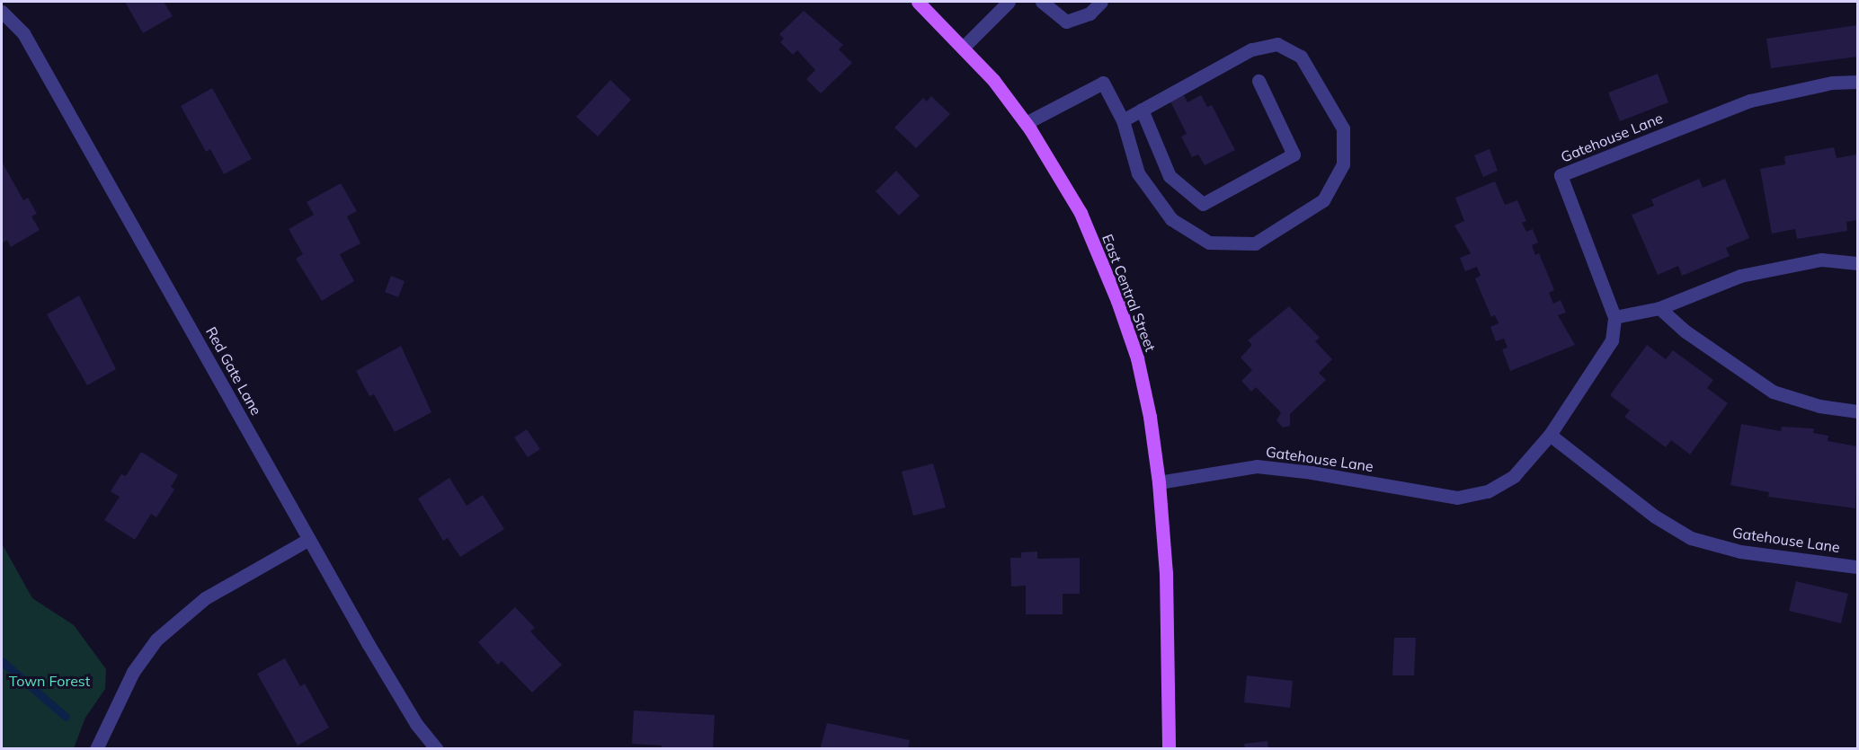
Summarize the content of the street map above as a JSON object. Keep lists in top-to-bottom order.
{
  "streets": {
    "main road": ["East Central Street"],
    "street": ["Gatehouse Lane", "Red Gate Lane"]
  },
  "crossings": [
    ["Gatehouse Lane", "East Central Street"]
  ],
  "parks": ["Town Forest"]
}
